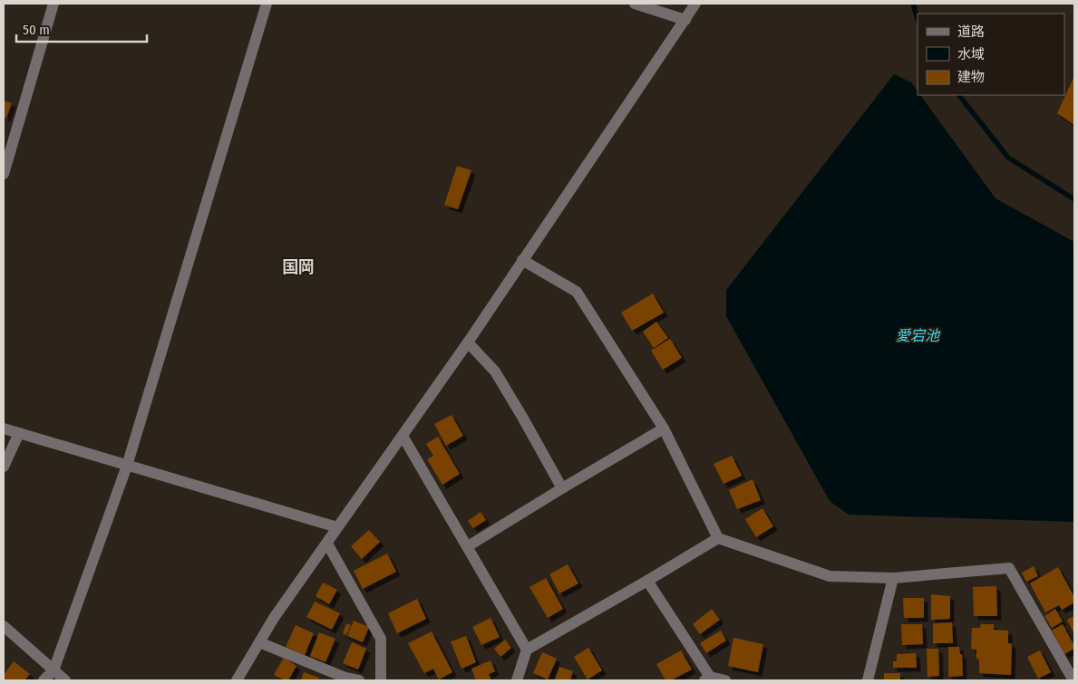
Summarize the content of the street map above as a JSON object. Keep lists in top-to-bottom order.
{
  "districts": ["国岡"],
  "water": ["愛宕池"],
  "legend": ["道路", "水域", "建物"],
  "scale_bar": "50 m"
}
